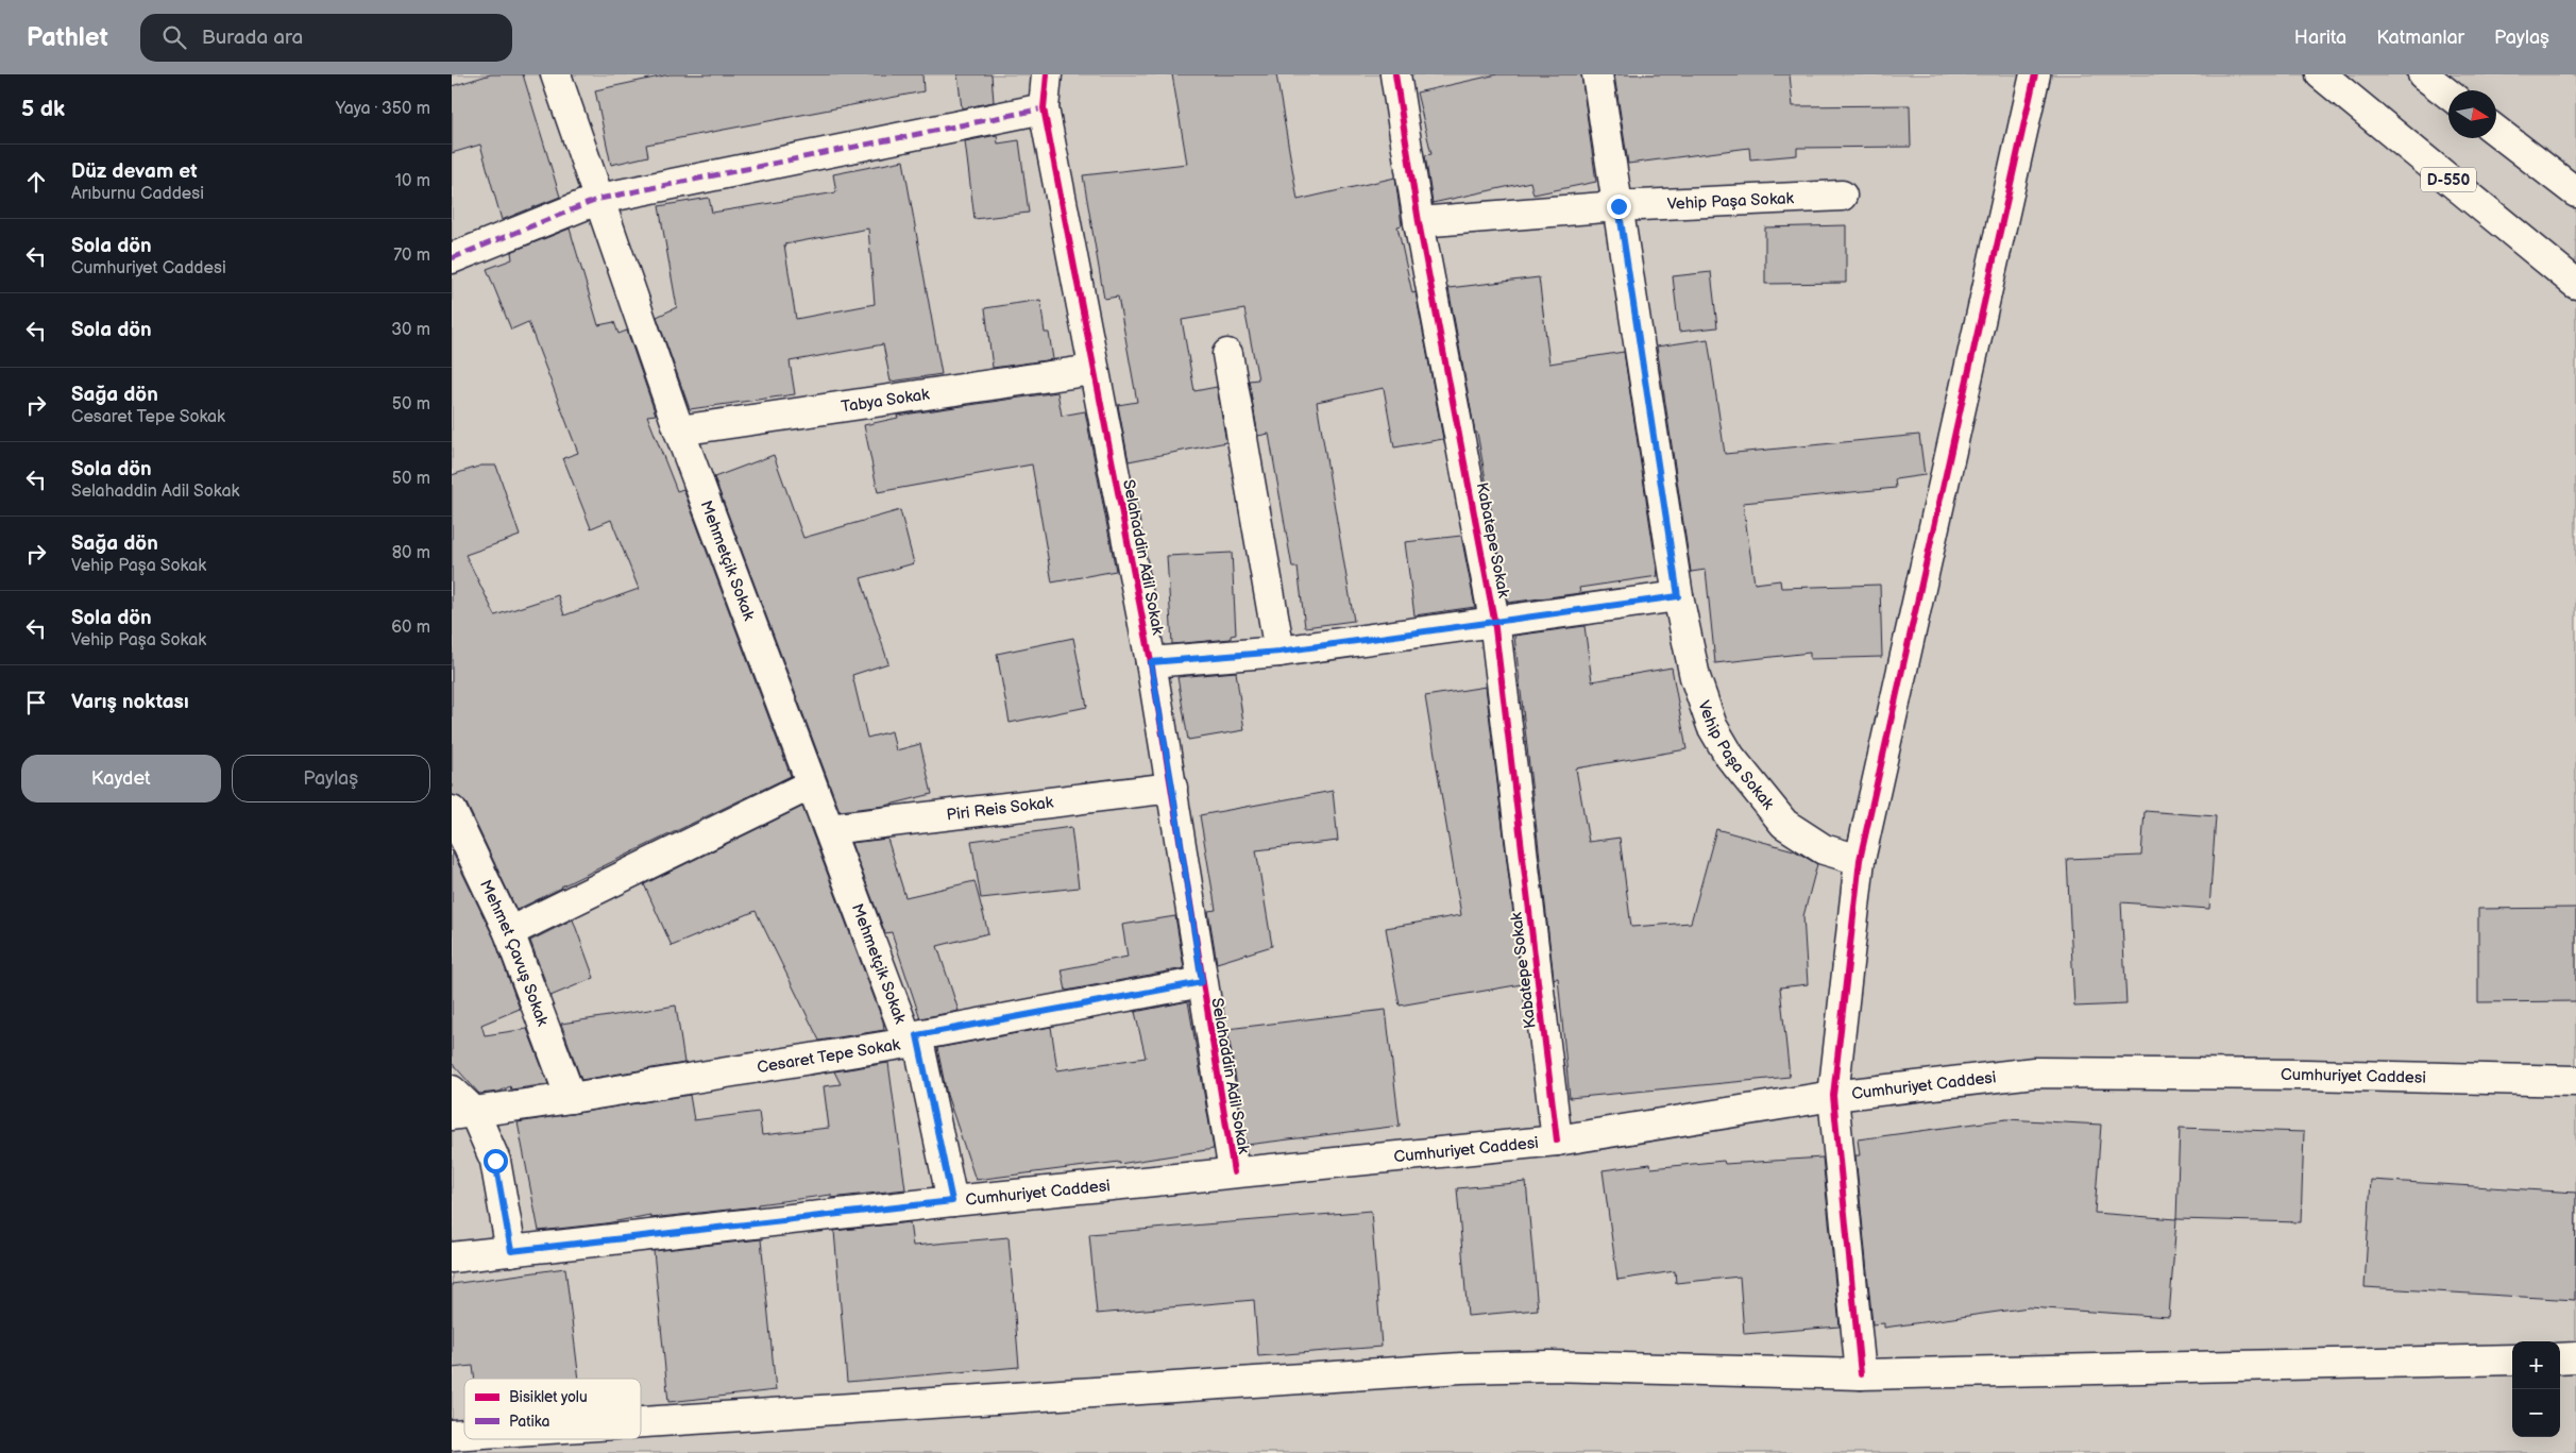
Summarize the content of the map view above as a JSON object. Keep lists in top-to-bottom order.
{
  "streets": {
    "main road": [
      "D-550",
      "Vehip Paşa Sokak",
      "Tabya Sokak",
      "Kabatepe Sokak",
      "Selahaddin Adil Sokak",
      "Mehmetçik Sokak",
      "Piri Reis Sokak",
      "Mehmet Çavuş Sokak",
      "Cesaret Tepe Sokak",
      "Cumhuriyet Caddesi"
    ]
  },
  "crossings": [
    ["Vehip Paşa Sokak", "Kabatepe Sokak"],
    ["Tabya Sokak", "Selahaddin Adil Sokak"],
    ["Tabya Sokak", "Mehmetçik Sokak"],
    ["Kabatepe Sokak", "Cumhuriyet Caddesi"],
    ["Selahaddin Adil Sokak", "Piri Reis Sokak"],
    ["Selahaddin Adil Sokak", "Cesaret Tepe Sokak"],
    ["Selahaddin Adil Sokak", "Cumhuriyet Caddesi"],
    ["Mehmetçik Sokak", "Piri Reis Sokak"],
    ["Mehmetçik Sokak", "Cesaret Tepe Sokak"],
    ["Mehmetçik Sokak", "Cumhuriyet Caddesi"],
    ["Mehmet Çavuş Sokak", "Cesaret Tepe Sokak"]
  ],
  "legend": ["Bisiklet yolu", "Patika"],
  "north": "right",
  "page": {
    "header": "Pathlet",
    "search": "Burada ara",
    "nav": ["Harita", "Katmanlar", "Paylaş"],
    "heading": ["5 dk", "Yaya · 350 m"],
    "list": [
      ["Düz devam et", "Arıburnu Caddesi", "10 m"],
      ["Sola dön", "Cumhuriyet Caddesi", "70 m"],
      ["Sola dön", "30 m"],
      ["Sağa dön", "Cesaret Tepe Sokak", "50 m"],
      ["Sola dön", "Selahaddin Adil Sokak", "50 m"],
      ["Sağa dön", "Vehip Paşa Sokak", "80 m"],
      ["Sola dön", "Vehip Paşa Sokak", "60 m"],
      "Varış noktası"
    ],
    "buttons": ["Kaydet", "Paylaş"],
    "map_buttons": ["+", "−"]
  }
}
